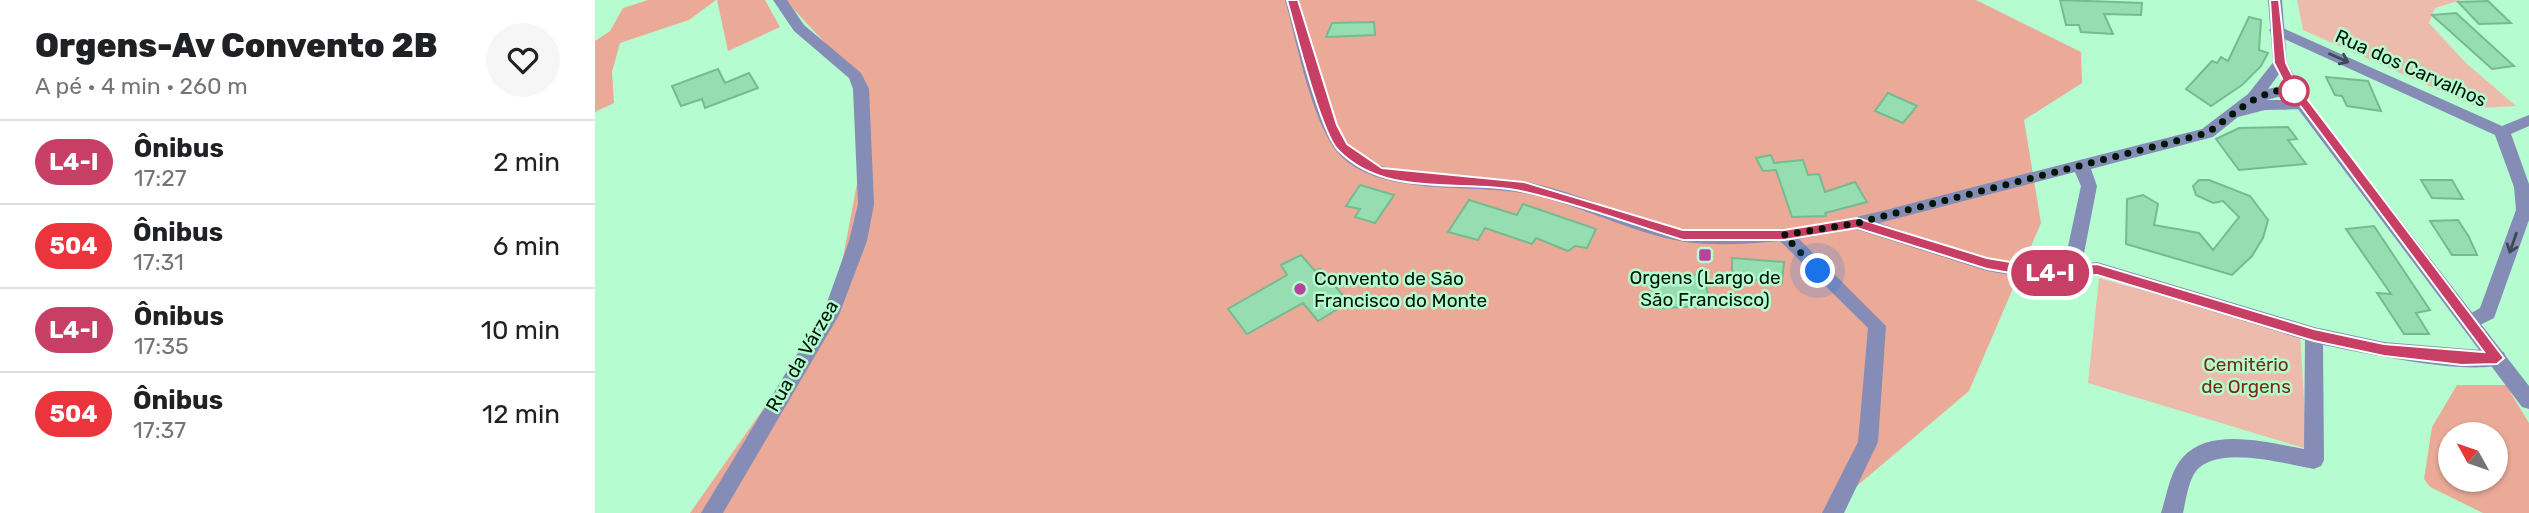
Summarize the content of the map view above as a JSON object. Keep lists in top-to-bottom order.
{
  "streets": {
    "street": ["Rua dos Carvalhos", "Rua da Várzea"]
  },
  "one_way": ["Rua dos Carvalhos"],
  "parks": ["Cemitério de Orgens"],
  "places": {
    "transit": ["Orgens (Largo de São Francisco)"],
    "other": ["Convento de São Francisco do Monte"]
  },
  "lines": ["bus line L4-I"],
  "north": "top left",
  "page": {
    "heading": ["Orgens-Av Convento 2B", "A pé · 4 min · 260 m"],
    "on_map": "L4-I",
    "list": [
      {
        "mark": "L4-I",
        "name": "Ônibus",
        "note": "17:27",
        "value": "2 min"
      },
      {
        "mark": "504",
        "name": "Ônibus",
        "note": "17:31",
        "value": "6 min"
      },
      {
        "mark": "L4-I",
        "name": "Ônibus",
        "note": "17:35",
        "value": "10 min"
      },
      {
        "mark": "504",
        "name": "Ônibus",
        "note": "17:37",
        "value": "12 min"
      }
    ]
  }
}
